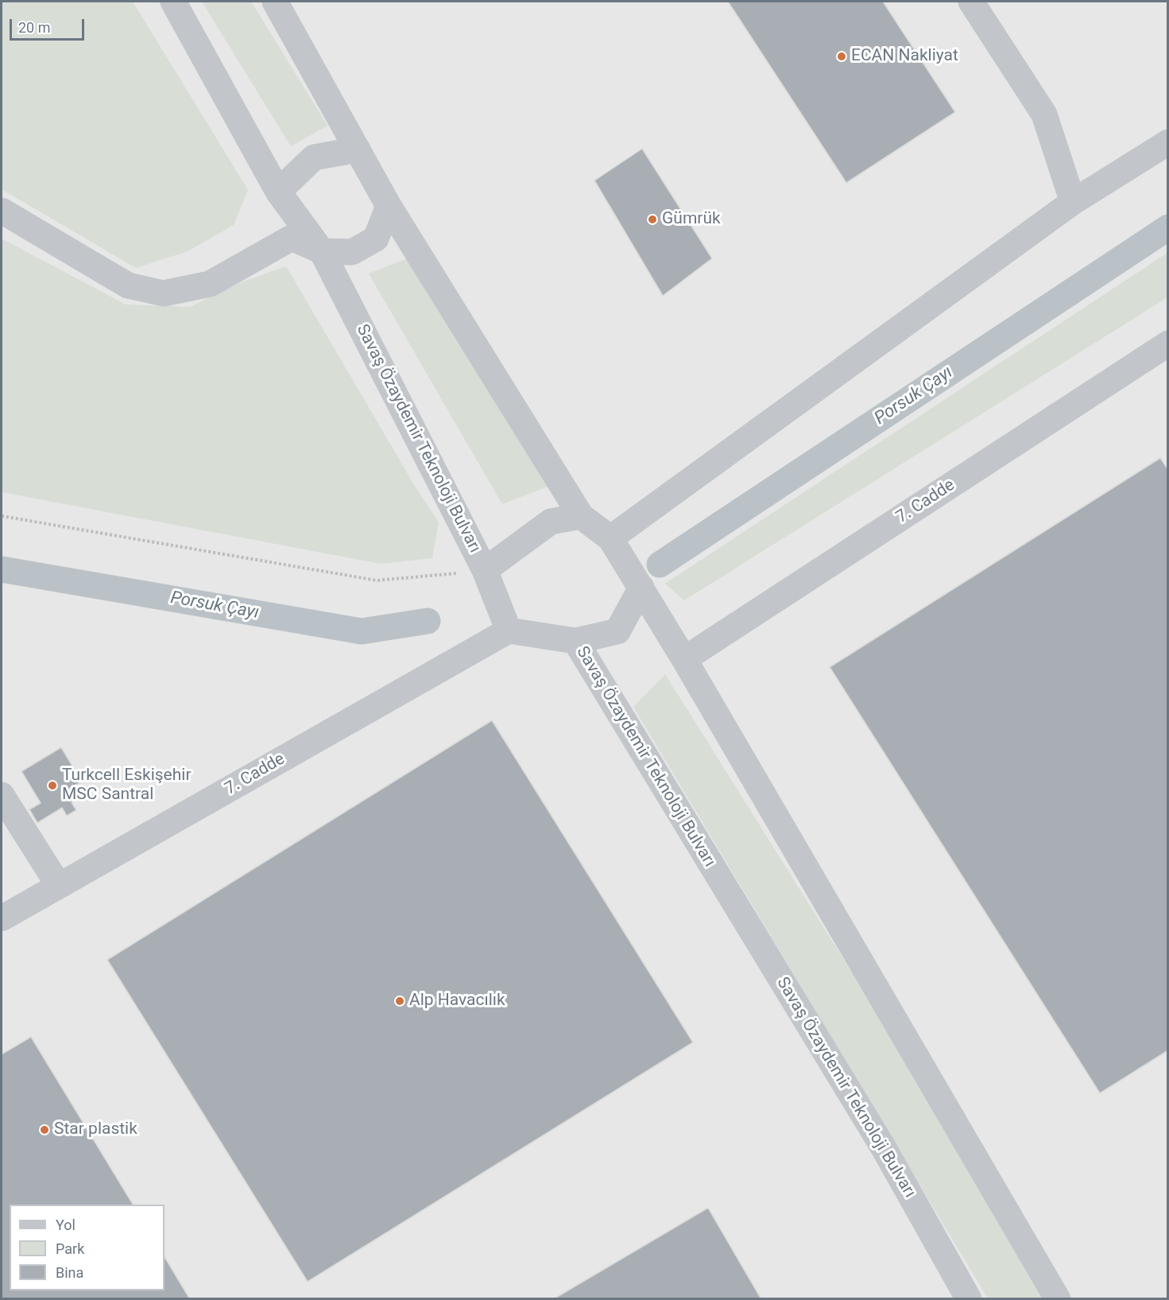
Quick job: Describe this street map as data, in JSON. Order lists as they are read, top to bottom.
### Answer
{
  "streets": {
    "street": ["Savaş Özaydemir Teknoloji Bulvarı", "7. Cadde"]
  },
  "crossings": [
    ["Savaş Özaydemir Teknoloji Bulvarı", "7. Cadde"]
  ],
  "water": ["Porsuk Çayı"],
  "places": [
    "ECAN Nakliyat",
    "Gümrük",
    "Turkcell Eskişehir MSC Santral",
    "Alp Havacılık",
    "Star plastik"
  ],
  "legend": ["Yol", "Park", "Bina"],
  "scale_bar": "20 m"
}
